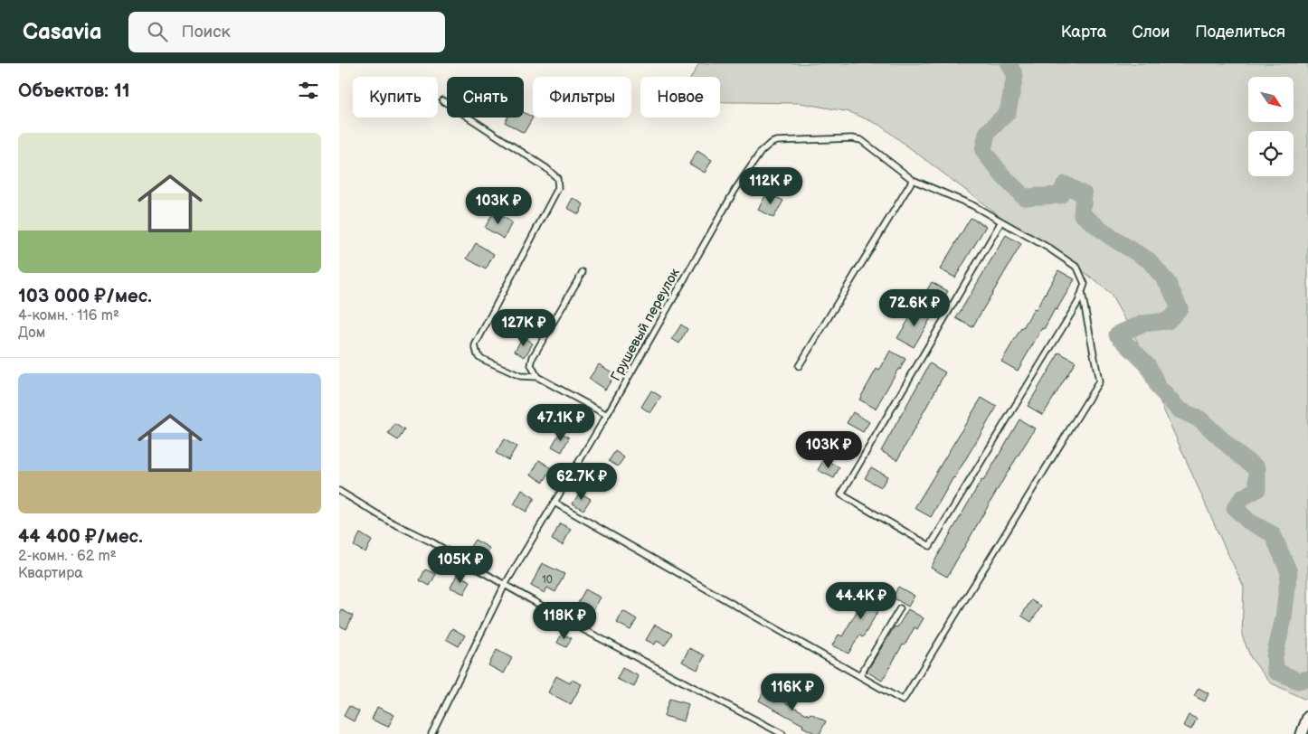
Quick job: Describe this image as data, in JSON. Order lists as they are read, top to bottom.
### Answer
{
  "streets": {
    "lane": ["Грушевый переулок"]
  },
  "house_numbers": ["10"],
  "north": "bottom right",
  "page": {
    "header": "Casavia",
    "search": "Поиск",
    "nav": ["Карта", "Слои", "Поделиться"],
    "heading": "Объектов: 11",
    "chip": [
      "Купить",
      "Снять",
      "Фильтры",
      "Новое"
    ],
    "list": [
      {
        "name": "103 000 ₽/мес.",
        "note": "4-комн. · 116 m² · Дом"
      },
      {
        "name": "44 400 ₽/мес.",
        "note": "2-комн. · 62 m² · Квартира"
      }
    ],
    "price": [
      "112K ₽",
      "103K ₽",
      "72.6K ₽",
      "127K ₽",
      "47.1K ₽",
      "103K ₽",
      "62.7K ₽",
      "105K ₽",
      "44.4K ₽",
      "118K ₽",
      "116K ₽"
    ]
  }
}
